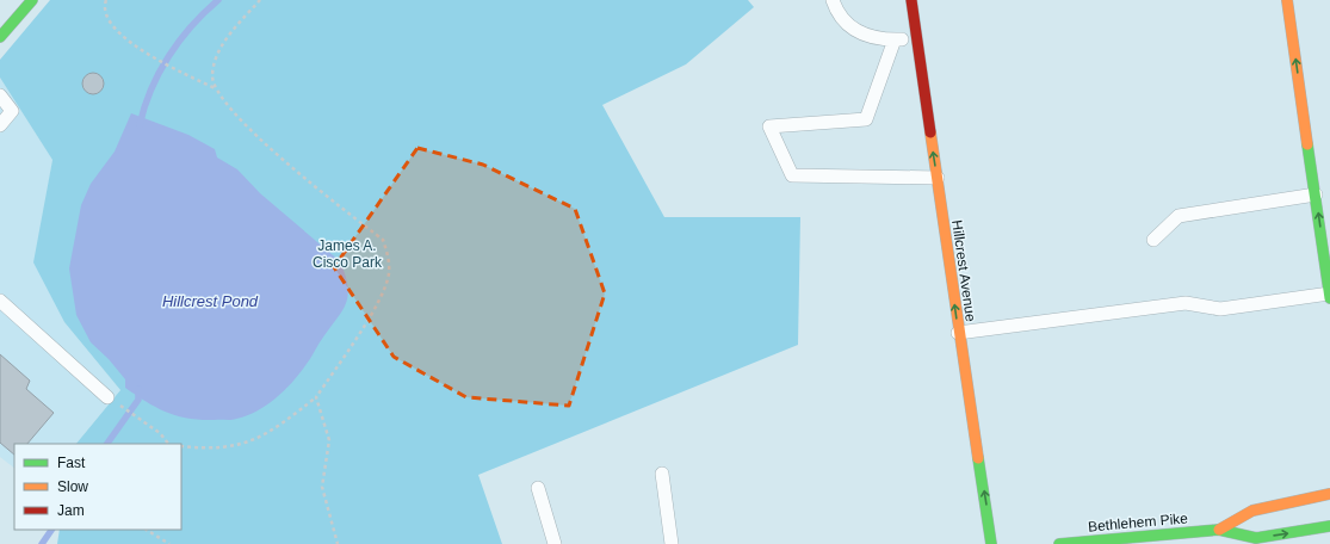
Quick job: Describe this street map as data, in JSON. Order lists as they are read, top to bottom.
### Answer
{
  "streets": {
    "street": ["Hillcrest Avenue", "Bethlehem Pike"]
  },
  "one_way": ["Hillcrest Avenue"],
  "water": ["Hillcrest Pond"],
  "parks": ["James A. Cisco Park"],
  "legend": ["Fast", "Slow", "Jam"]
}
